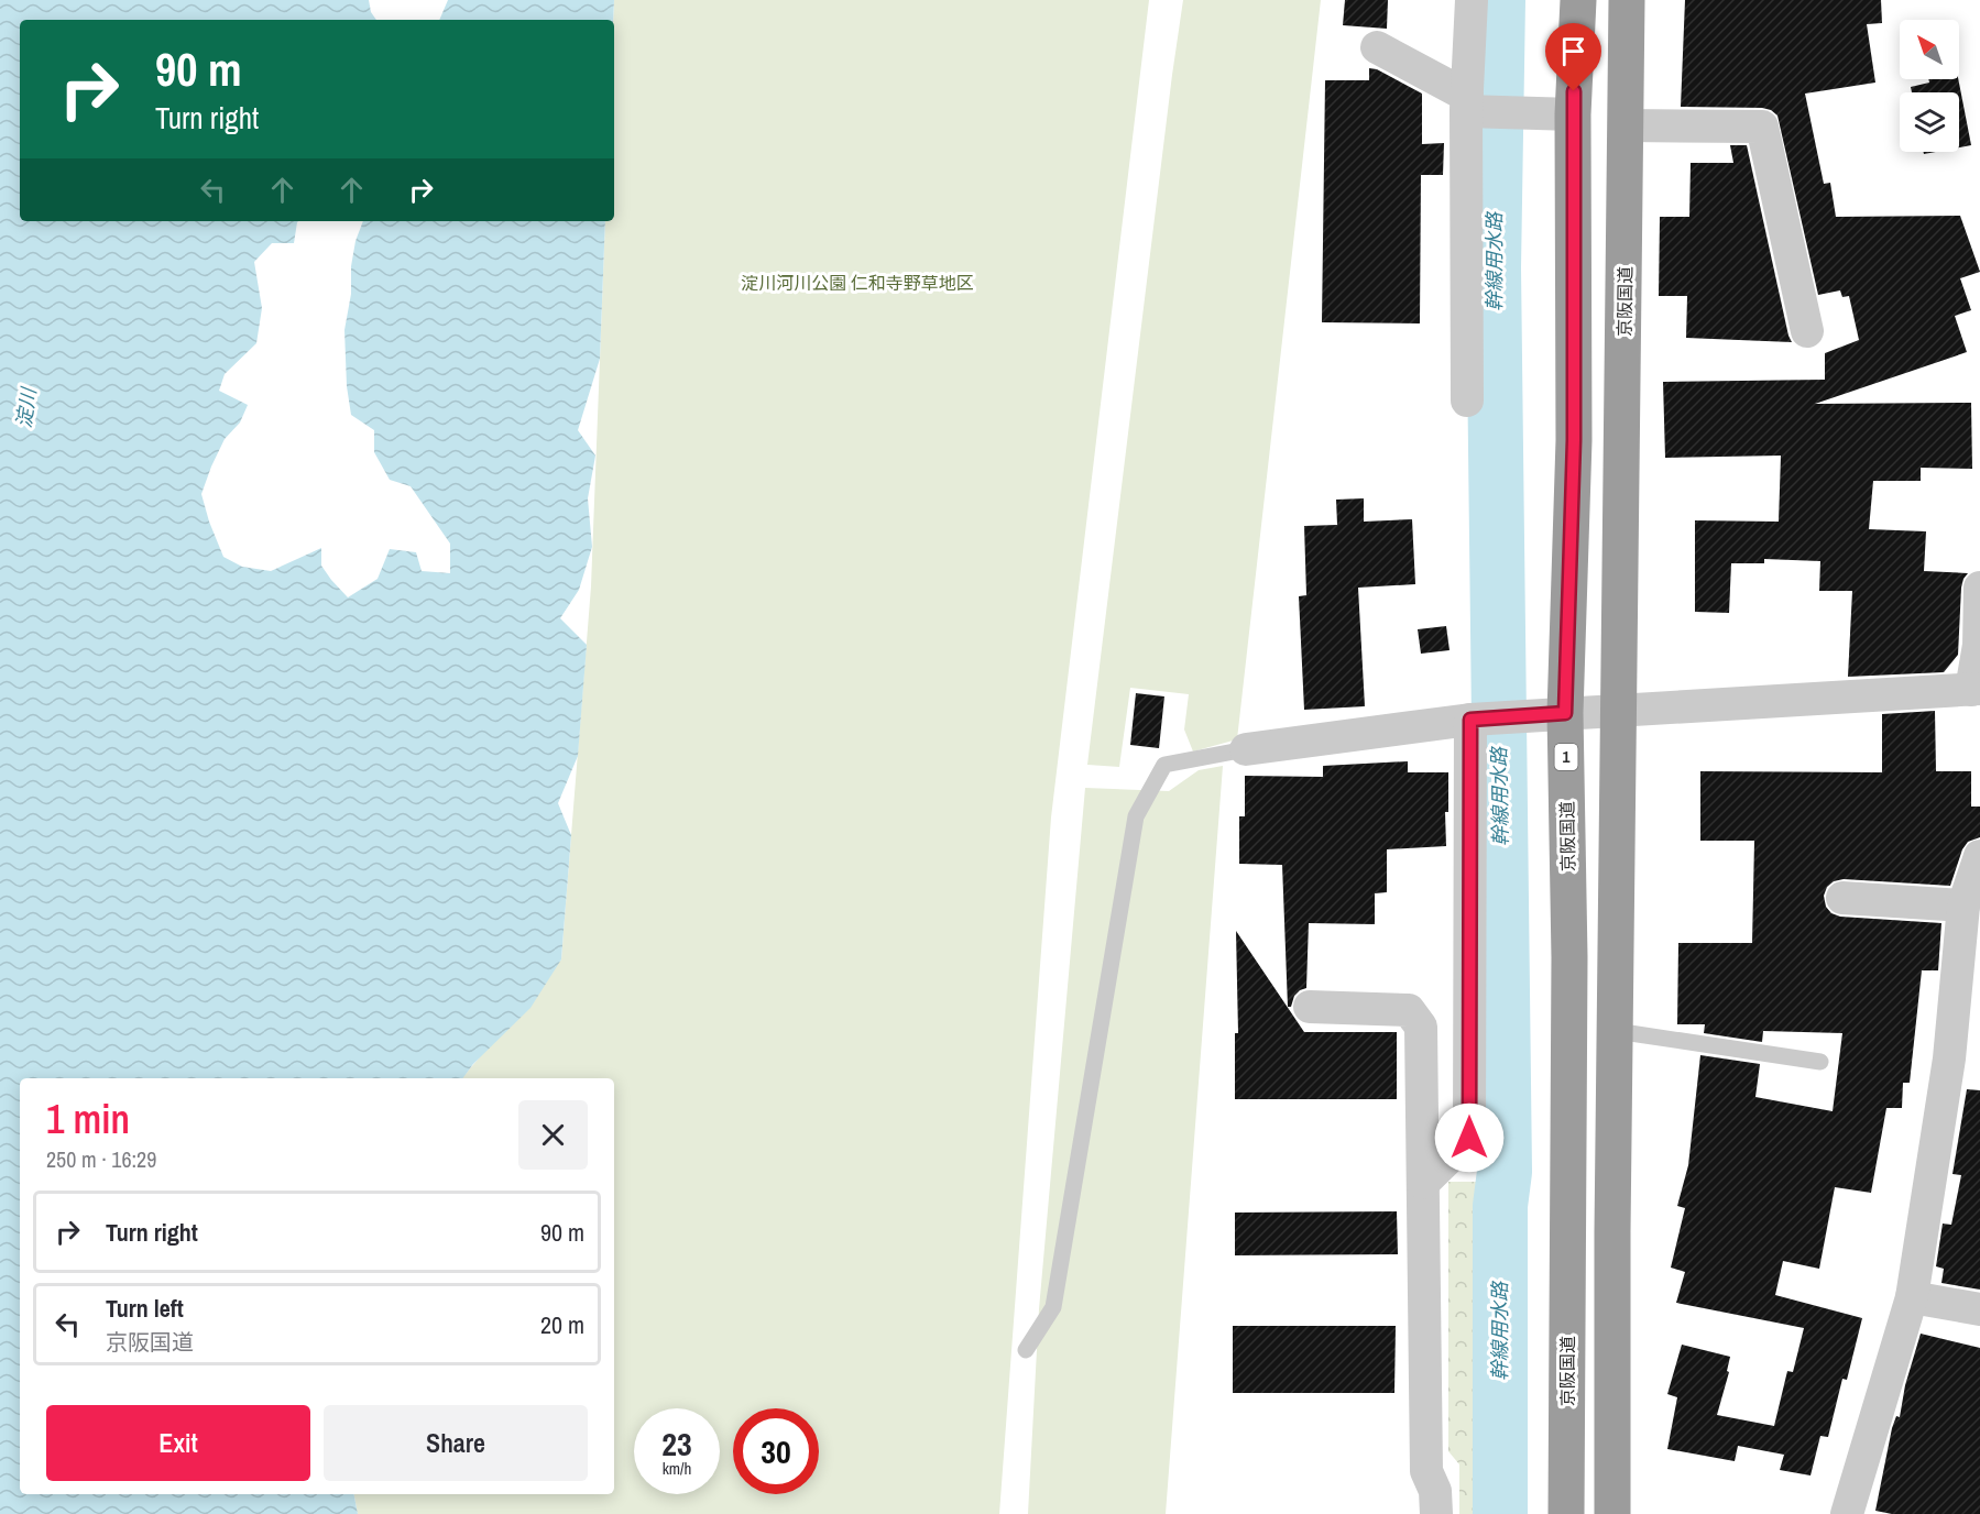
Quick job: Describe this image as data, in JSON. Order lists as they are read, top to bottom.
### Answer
{
  "streets": {
    "highway": ["京阪国道", "1"]
  },
  "water": ["幹線用水路", "淀川"],
  "parks": ["淀川河川公園 仁和寺野草地区"],
  "north": "top left",
  "page": {
    "turn": ["90 m", "Turn right"],
    "heading": ["1 min", "250 m · 16:29"],
    "list": [
      {
        "name": "Turn right",
        "value": "90 m"
      },
      {
        "name": "Turn left",
        "note": "京阪国道",
        "value": "20 m"
      }
    ],
    "buttons": ["Exit", "Share"],
    "speed": "23 km/h",
    "limit": "30"
  }
}
